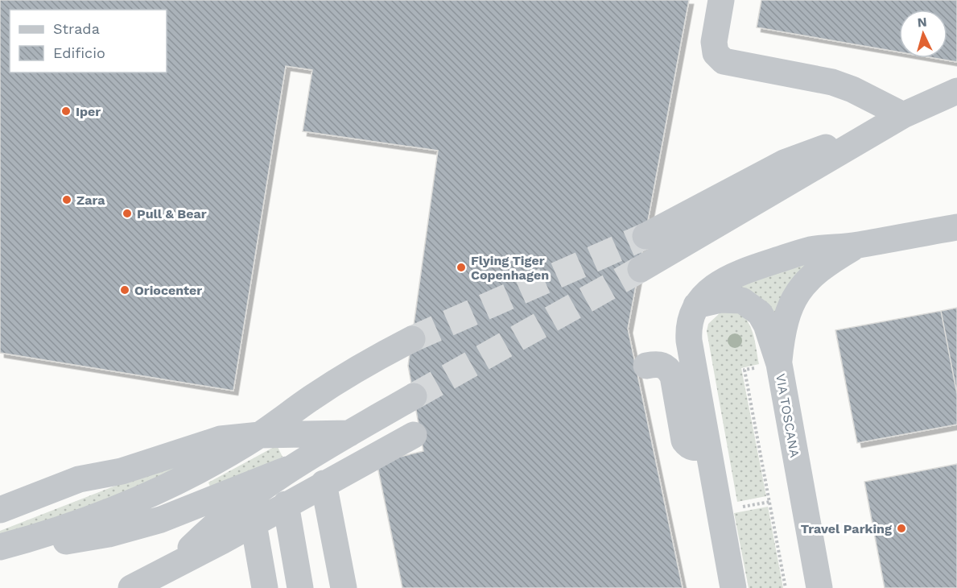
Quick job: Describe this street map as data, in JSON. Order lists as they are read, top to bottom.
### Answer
{
  "streets": {
    "street": ["VIA TOSCANA"]
  },
  "places": [
    "Iper",
    "Zara",
    "Pull & Bear",
    "Flying Tiger Copenhagen",
    "Oriocenter",
    "Travel Parking"
  ],
  "legend": ["Strada", "Edificio"],
  "north": "top"
}
